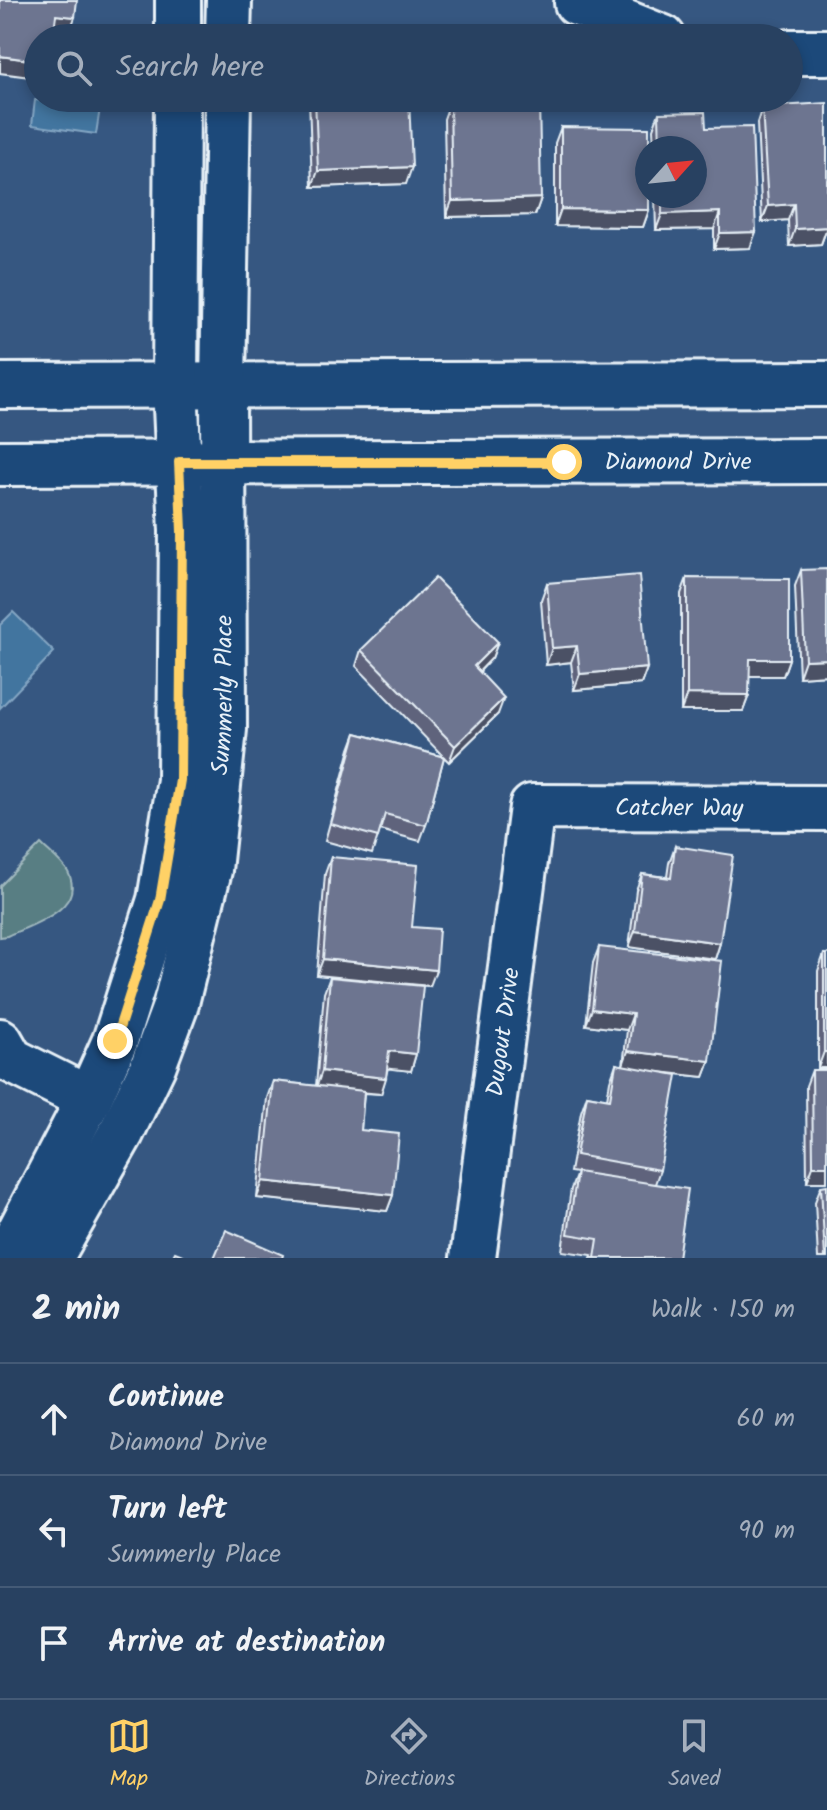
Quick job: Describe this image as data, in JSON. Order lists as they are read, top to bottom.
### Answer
{
  "streets": {
    "street": [
      "Diamond Drive",
      "Summerly Place",
      "Catcher Way",
      "Dugout Drive"
    ]
  },
  "crossings": [
    ["Diamond Drive", "Summerly Place"],
    ["Catcher Way", "Dugout Drive"]
  ],
  "north": "top right",
  "page": {
    "search": "Search here",
    "heading": ["2 min", "Walk · 150 m"],
    "list": [
      ["Continue", "Diamond Drive", "60 m"],
      ["Turn left", "Summerly Place", "90 m"],
      "Arrive at destination"
    ],
    "nav": ["Map", "Directions", "Saved"]
  }
}
